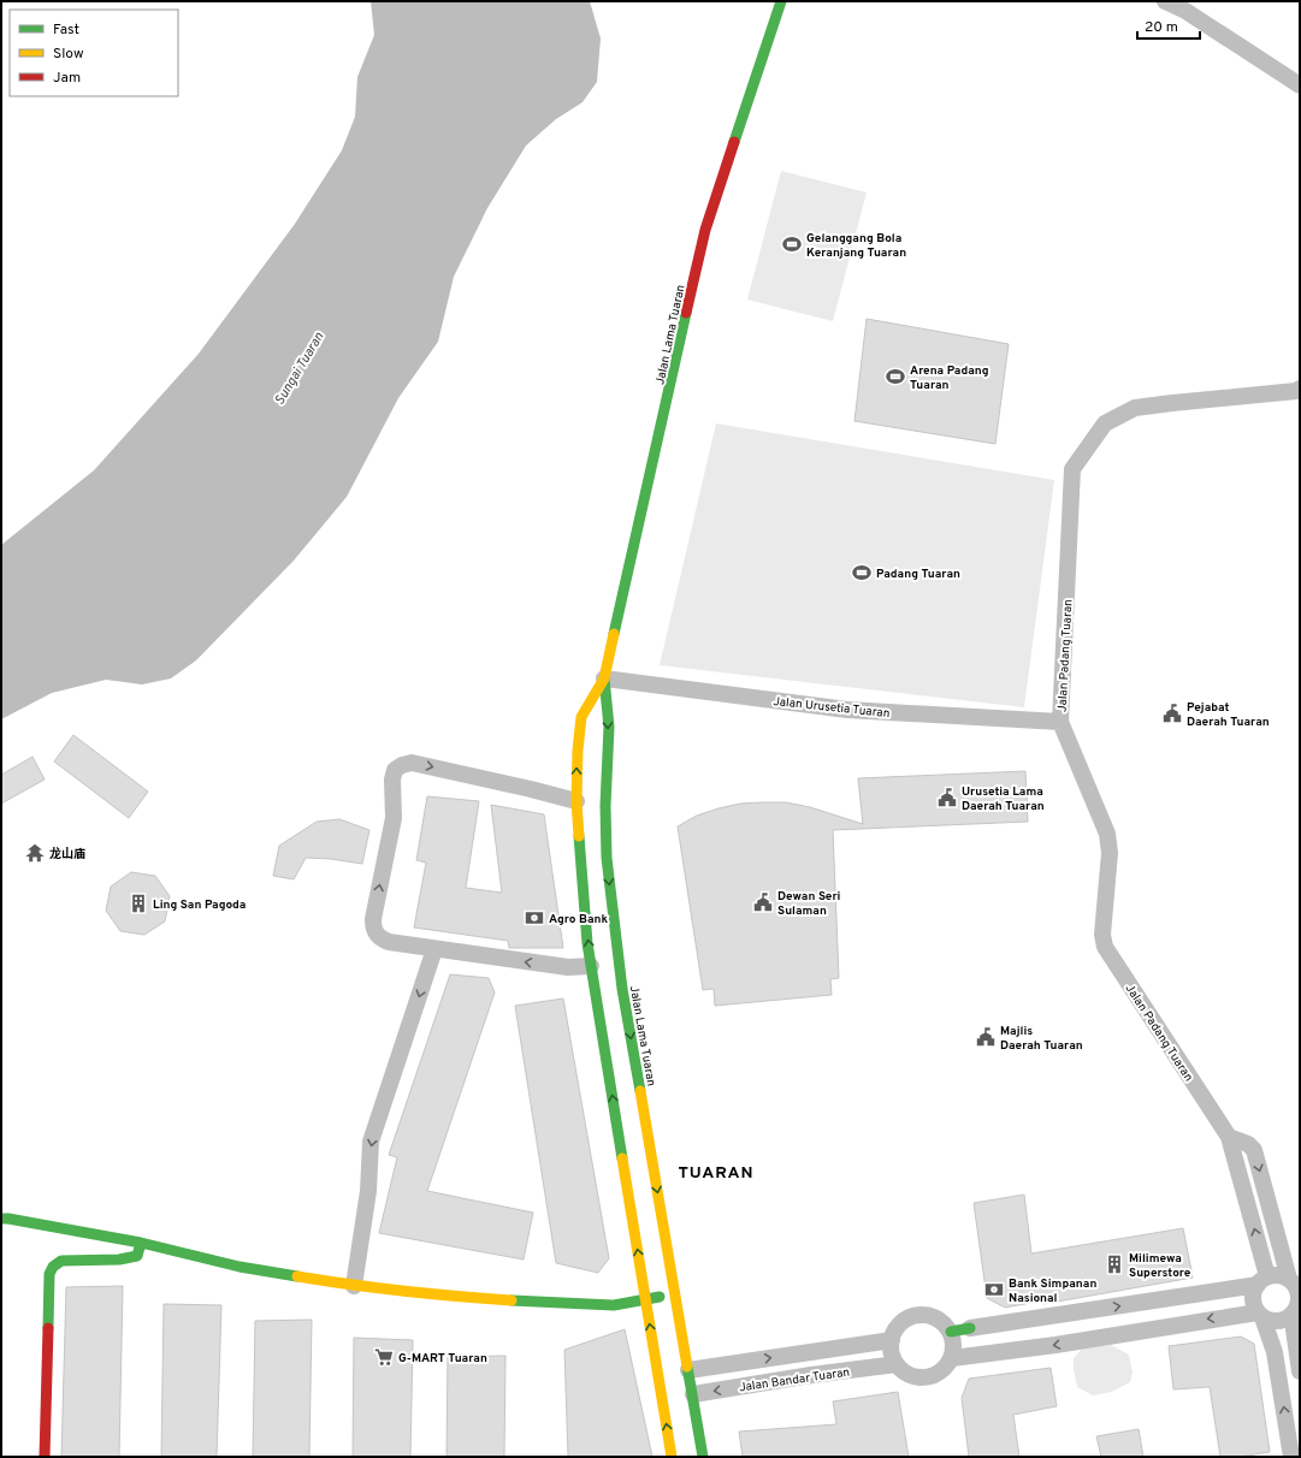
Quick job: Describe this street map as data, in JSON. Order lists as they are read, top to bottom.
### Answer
{
  "streets": {
    "street": [
      "Jalan Lama Tuaran",
      "Jalan Padang Tuaran",
      "Jalan Urusetia Tuaran",
      "Jalan Bandar Tuaran"
    ]
  },
  "crossings": [
    ["Jalan Lama Tuaran", "Jalan Urusetia Tuaran"],
    ["Jalan Lama Tuaran", "Jalan Bandar Tuaran"],
    ["Jalan Padang Tuaran", "Jalan Urusetia Tuaran"]
  ],
  "districts": ["TUARAN"],
  "water": ["Sungai Tuaran"],
  "places": {
    "sports": ["Gelanggang Bola Keranjang Tuaran", "Arena Padang Tuaran", "Padang Tuaran"],
    "public building": [
      "Pejabat Daerah Tuaran",
      "Urusetia Lama Daerah Tuaran",
      "Dewan Seri Sulaman",
      "Majlis Daerah Tuaran"
    ],
    "temple": ["龙山庙"],
    "building": ["Ling San Pagoda", "Milimewa Superstore"],
    "bank": ["Agro Bank", "Bank Simpanan Nasional"],
    "supermarket": ["G-MART Tuaran"]
  },
  "legend": ["Fast", "Slow", "Jam"],
  "scale_bar": "20 m"
}
